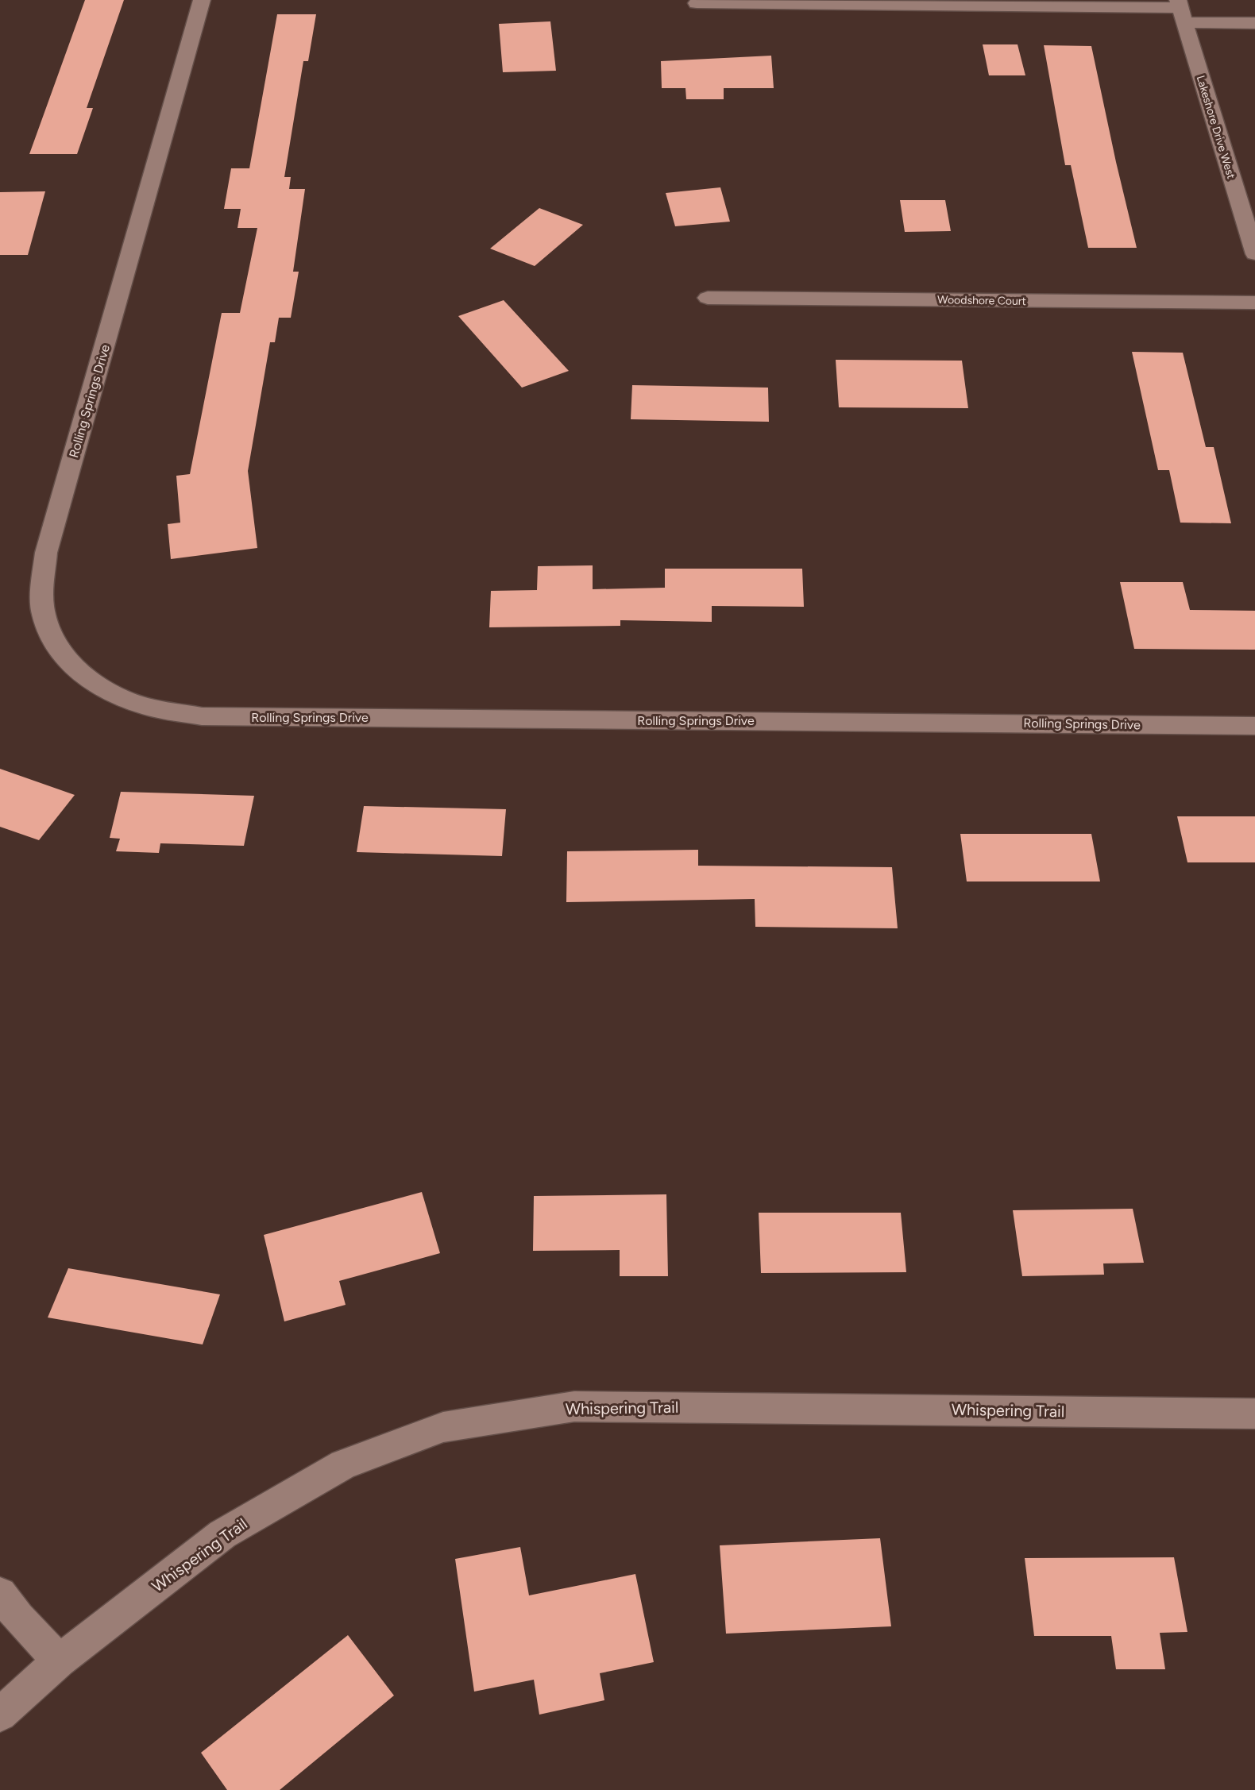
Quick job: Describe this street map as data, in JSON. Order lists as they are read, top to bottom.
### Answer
{
  "streets": {
    "street": [
      "Lakeshore Drive West",
      "Woodshore Court",
      "Rolling Springs Drive",
      "Whispering Trail"
    ]
  }
}
